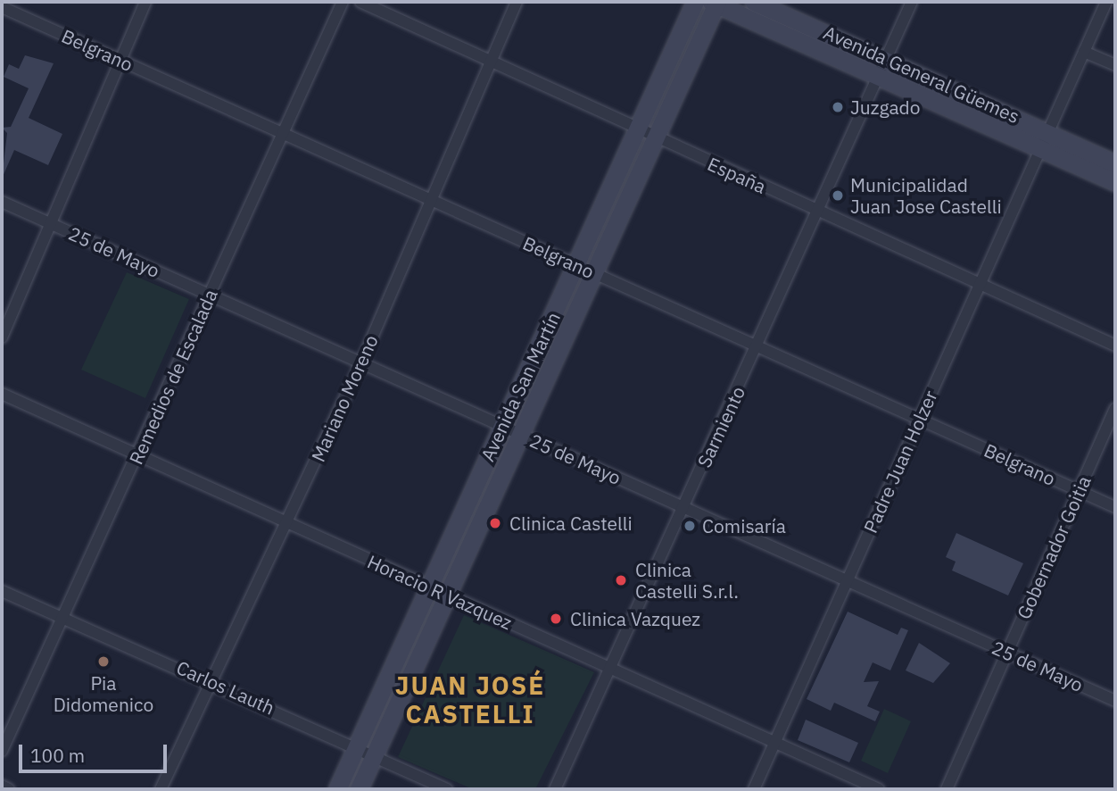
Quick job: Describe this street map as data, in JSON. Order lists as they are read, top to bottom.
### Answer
{
  "streets": {
    "main road": ["Avenida General Güemes", "Avenida San Martín"],
    "street": [
      "Belgrano",
      "España",
      "25 de Mayo",
      "Remedios de Escalada",
      "Mariano Moreno",
      "Sarmiento",
      "Padre Juan Holzer",
      "Gobernador Goitia",
      "Horacio R Vazquez",
      "Carlos Lauth"
    ]
  },
  "crossings": [
    ["Belgrano", "Remedios de Escalada"],
    ["Belgrano", "Avenida San Martín"],
    ["Belgrano", "Mariano Moreno"],
    ["Belgrano", "Sarmiento"],
    ["Belgrano", "Padre Juan Holzer"],
    ["Belgrano", "Gobernador Goitia"],
    ["Avenida General Güemes", "Avenida San Martín"],
    ["Avenida General Güemes", "Sarmiento"],
    ["Avenida General Güemes", "Padre Juan Holzer"],
    ["España", "Avenida San Martín"],
    ["España", "Mariano Moreno"],
    ["España", "Sarmiento"],
    ["España", "Padre Juan Holzer"],
    ["25 de Mayo", "Remedios de Escalada"],
    ["25 de Mayo", "Avenida San Martín"],
    ["25 de Mayo", "Mariano Moreno"],
    ["25 de Mayo", "Sarmiento"],
    ["25 de Mayo", "Padre Juan Holzer"],
    ["25 de Mayo", "Gobernador Goitia"],
    ["Remedios de Escalada", "Horacio R Vazquez"],
    ["Remedios de Escalada", "Carlos Lauth"],
    ["Avenida San Martín", "Horacio R Vazquez"],
    ["Avenida San Martín", "Carlos Lauth"],
    ["Mariano Moreno", "Horacio R Vazquez"],
    ["Mariano Moreno", "Carlos Lauth"],
    ["Sarmiento", "Horacio R Vazquez"],
    ["Padre Juan Holzer", "Horacio R Vazquez"]
  ],
  "districts": ["JUAN JOSÉ CASTELLI"],
  "places": [
    "Juzgado",
    "Municipalidad Juan Jose Castelli",
    "Clinica Castelli",
    "Comisaría",
    "Clinica Castelli S.r.l.",
    "Clinica Vazquez",
    "Pia Didomenico"
  ],
  "scale_bar": "100 m"
}
